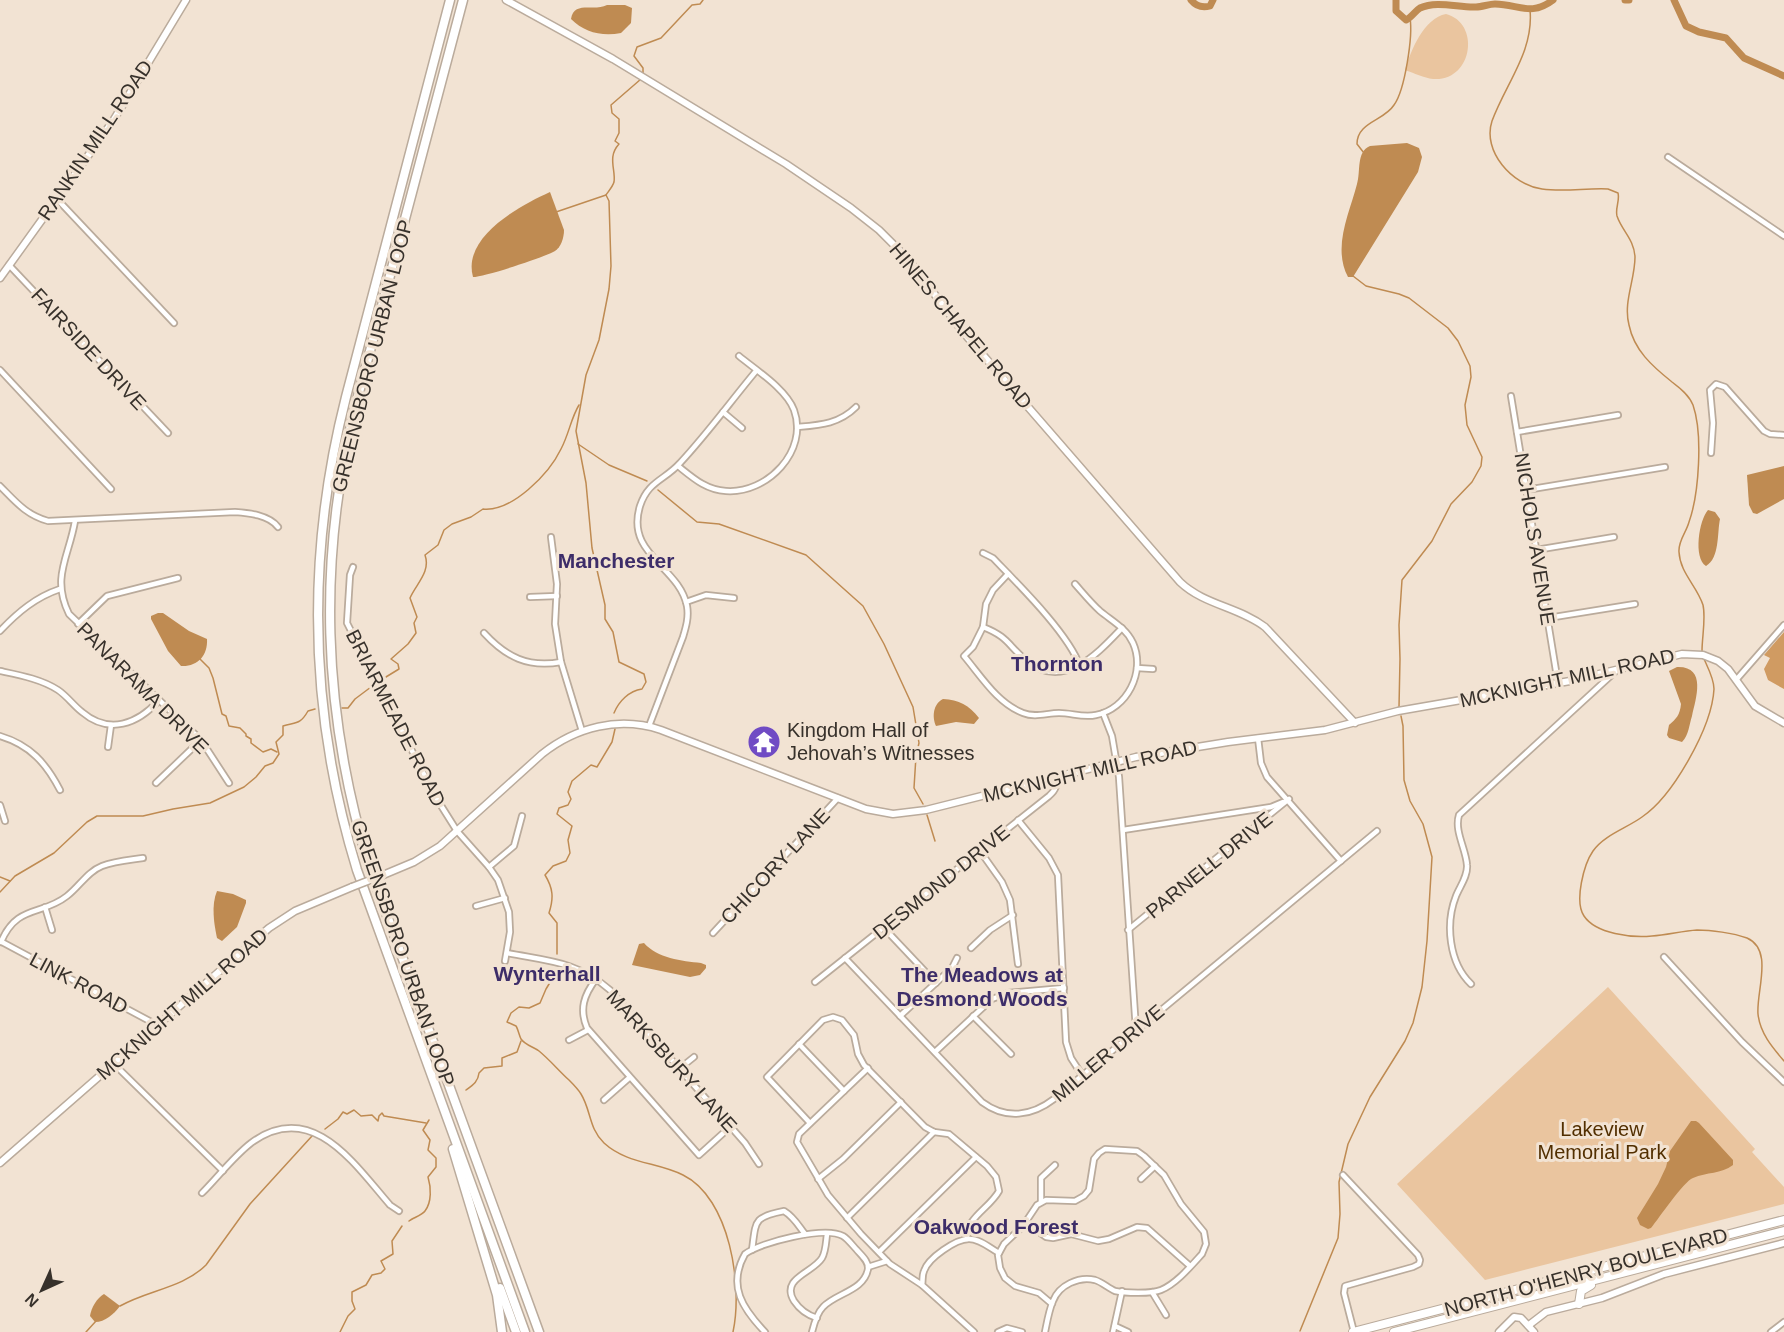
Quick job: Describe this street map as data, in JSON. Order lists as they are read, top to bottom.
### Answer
{
  "streets": {
    "highway": ["GREENSBORO URBAN LOOP", "NORTH O'HENRY BOULEVARD"],
    "street": [
      "RANKIN MILL ROAD",
      "HINES CHAPEL ROAD",
      "FAIRSIDE DRIVE",
      "NICHOLS AVENUE",
      "MCKNIGHT MILL ROAD",
      "PANARAMA DRIVE",
      "BRIARMEADE ROAD",
      "PARNELL DRIVE",
      "CHICORY LANE",
      "DESMOND DRIVE",
      "LINK ROAD",
      "MILLER DRIVE",
      "MARKSBURY LANE"
    ]
  },
  "crossings": [
    ["RANKIN MILL ROAD", "FAIRSIDE DRIVE"],
    ["HINES CHAPEL ROAD", "MCKNIGHT MILL ROAD"],
    ["NICHOLS AVENUE", "MCKNIGHT MILL ROAD"],
    ["MCKNIGHT MILL ROAD", "BRIARMEADE ROAD"],
    ["MCKNIGHT MILL ROAD", "CHICORY LANE"],
    ["MCKNIGHT MILL ROAD", "DESMOND DRIVE"],
    ["MCKNIGHT MILL ROAD", "LINK ROAD"],
    ["BRIARMEADE ROAD", "MARKSBURY LANE"],
    ["DESMOND DRIVE", "MILLER DRIVE"]
  ],
  "districts": [
    "Manchester",
    "Thornton",
    "Wynterhall",
    "The Meadows at Desmond Woods",
    "Oakwood Forest"
  ],
  "parks": ["Lakeview Memorial Park"],
  "places": {
    "temple": ["Kingdom Hall of Jehovah’s Witnesses"]
  },
  "north": "bottom left"
}
